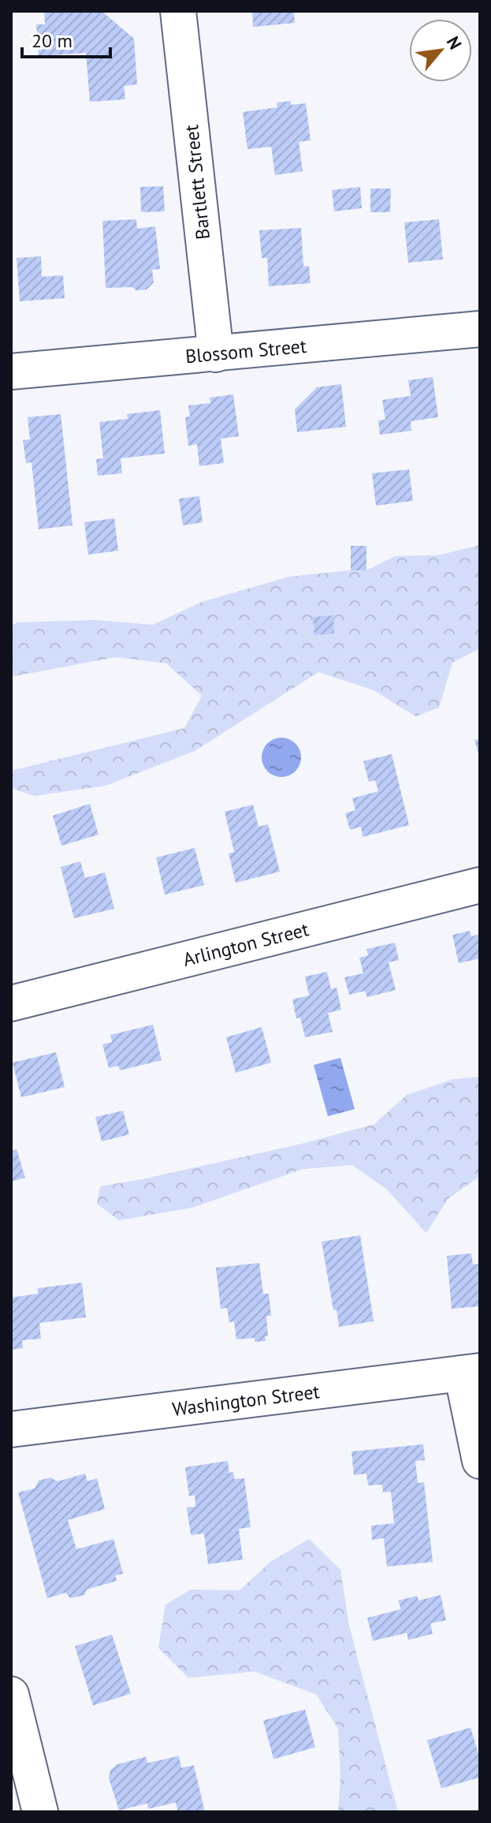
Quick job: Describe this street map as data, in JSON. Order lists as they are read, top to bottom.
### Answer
{
  "streets": {
    "street": [
      "Bartlett Street",
      "Blossom Street",
      "Arlington Street",
      "Washington Street"
    ]
  },
  "crossings": [
    ["Bartlett Street", "Blossom Street"]
  ],
  "scale_bar": "20 m",
  "north": "top right"
}
